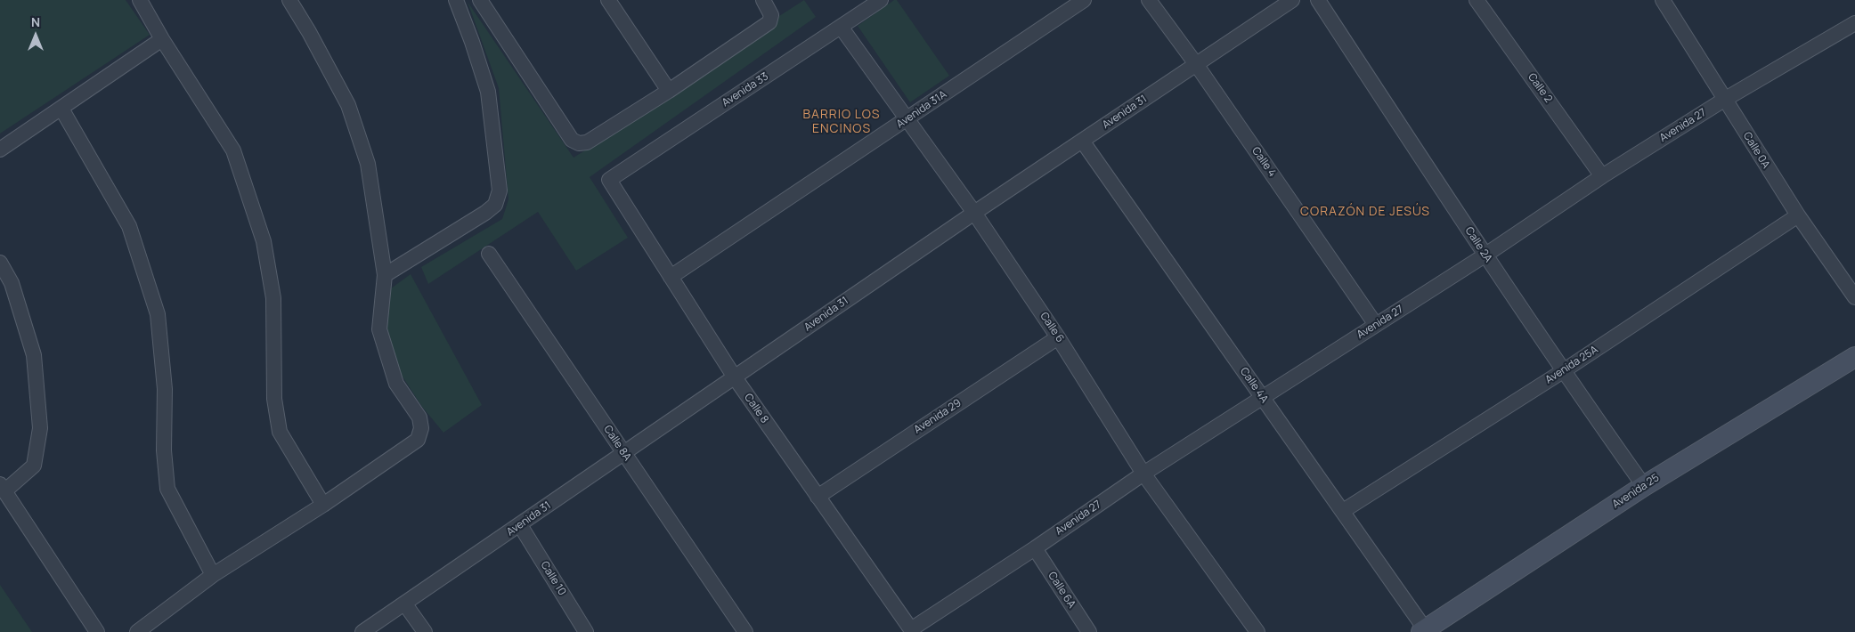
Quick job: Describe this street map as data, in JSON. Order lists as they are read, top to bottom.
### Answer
{
  "streets": {
    "street": [
      "Calle 2",
      "Avenida 33",
      "Avenida 31A",
      "Avenida 31",
      "Avenida 27",
      "Calle 0A",
      "Calle 4",
      "Calle 2A",
      "Calle 6",
      "Avenida 25A",
      "Calle 4A",
      "Calle 8",
      "Avenida 29",
      "Calle 8A",
      "Avenida 25",
      "Calle 10",
      "Calle 6A"
    ]
  },
  "crossings": [
    ["Calle 2", "Avenida 27"],
    ["Avenida 33", "Calle 6"],
    ["Avenida 33", "Calle 8"],
    ["Avenida 31A", "Calle 6"],
    ["Avenida 31A", "Calle 8"],
    ["Avenida 31", "Calle 4"],
    ["Avenida 31", "Calle 6"],
    ["Avenida 31", "Calle 4A"],
    ["Avenida 31", "Calle 8"],
    ["Avenida 31", "Calle 8A"],
    ["Avenida 31", "Calle 10"],
    ["Avenida 27", "Calle 0A"],
    ["Avenida 27", "Calle 4"],
    ["Avenida 27", "Calle 2A"],
    ["Avenida 27", "Calle 6"],
    ["Avenida 27", "Calle 4A"],
    ["Avenida 27", "Calle 8"],
    ["Avenida 27", "Calle 6A"],
    ["Calle 0A", "Avenida 25A"],
    ["Calle 2A", "Avenida 25A"],
    ["Calle 2A", "Avenida 25"],
    ["Calle 6", "Avenida 29"],
    ["Avenida 25A", "Calle 4A"],
    ["Calle 4A", "Avenida 25"],
    ["Calle 8", "Avenida 29"]
  ],
  "districts": ["BARRIO LOS ENCINOS", "CORAZÓN DE JESÚS"],
  "north": "top"
}
